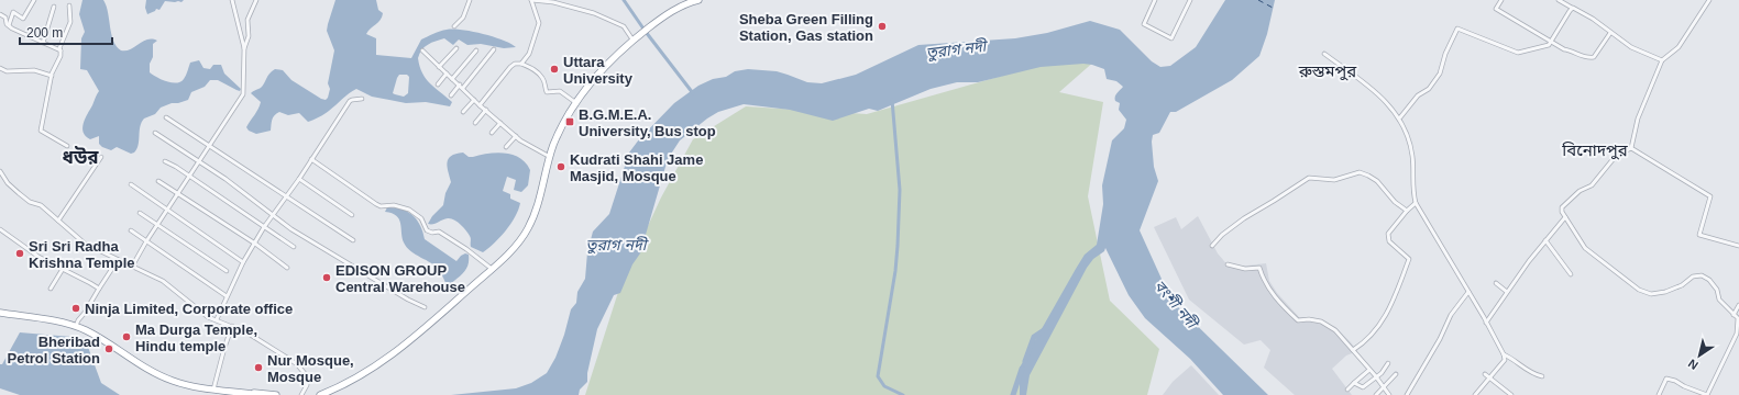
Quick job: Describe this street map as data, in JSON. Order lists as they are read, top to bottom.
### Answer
{
  "districts": ["রুস্তমপুর", "বিনোদপুর", "ধউর"],
  "water": ["তুরাগ নদী", "বংশী নদী"],
  "places": {
    "other": [
      "Sheba Green Filling Station, Gas station",
      "Uttara University",
      "Kudrati Shahi Jame Masjid, Mosque",
      "Sri Sri Radha Krishna Temple",
      "EDISON GROUP Central Warehouse",
      "Ninja Limited, Corporate office",
      "Ma Durga Temple, Hindu temple",
      "Bheribad Petrol Station",
      "Nur Mosque, Mosque"
    ],
    "transit": ["B.G.M.E.A. University, Bus stop"]
  },
  "scale_bar": "200 m",
  "north": "bottom left"
}
